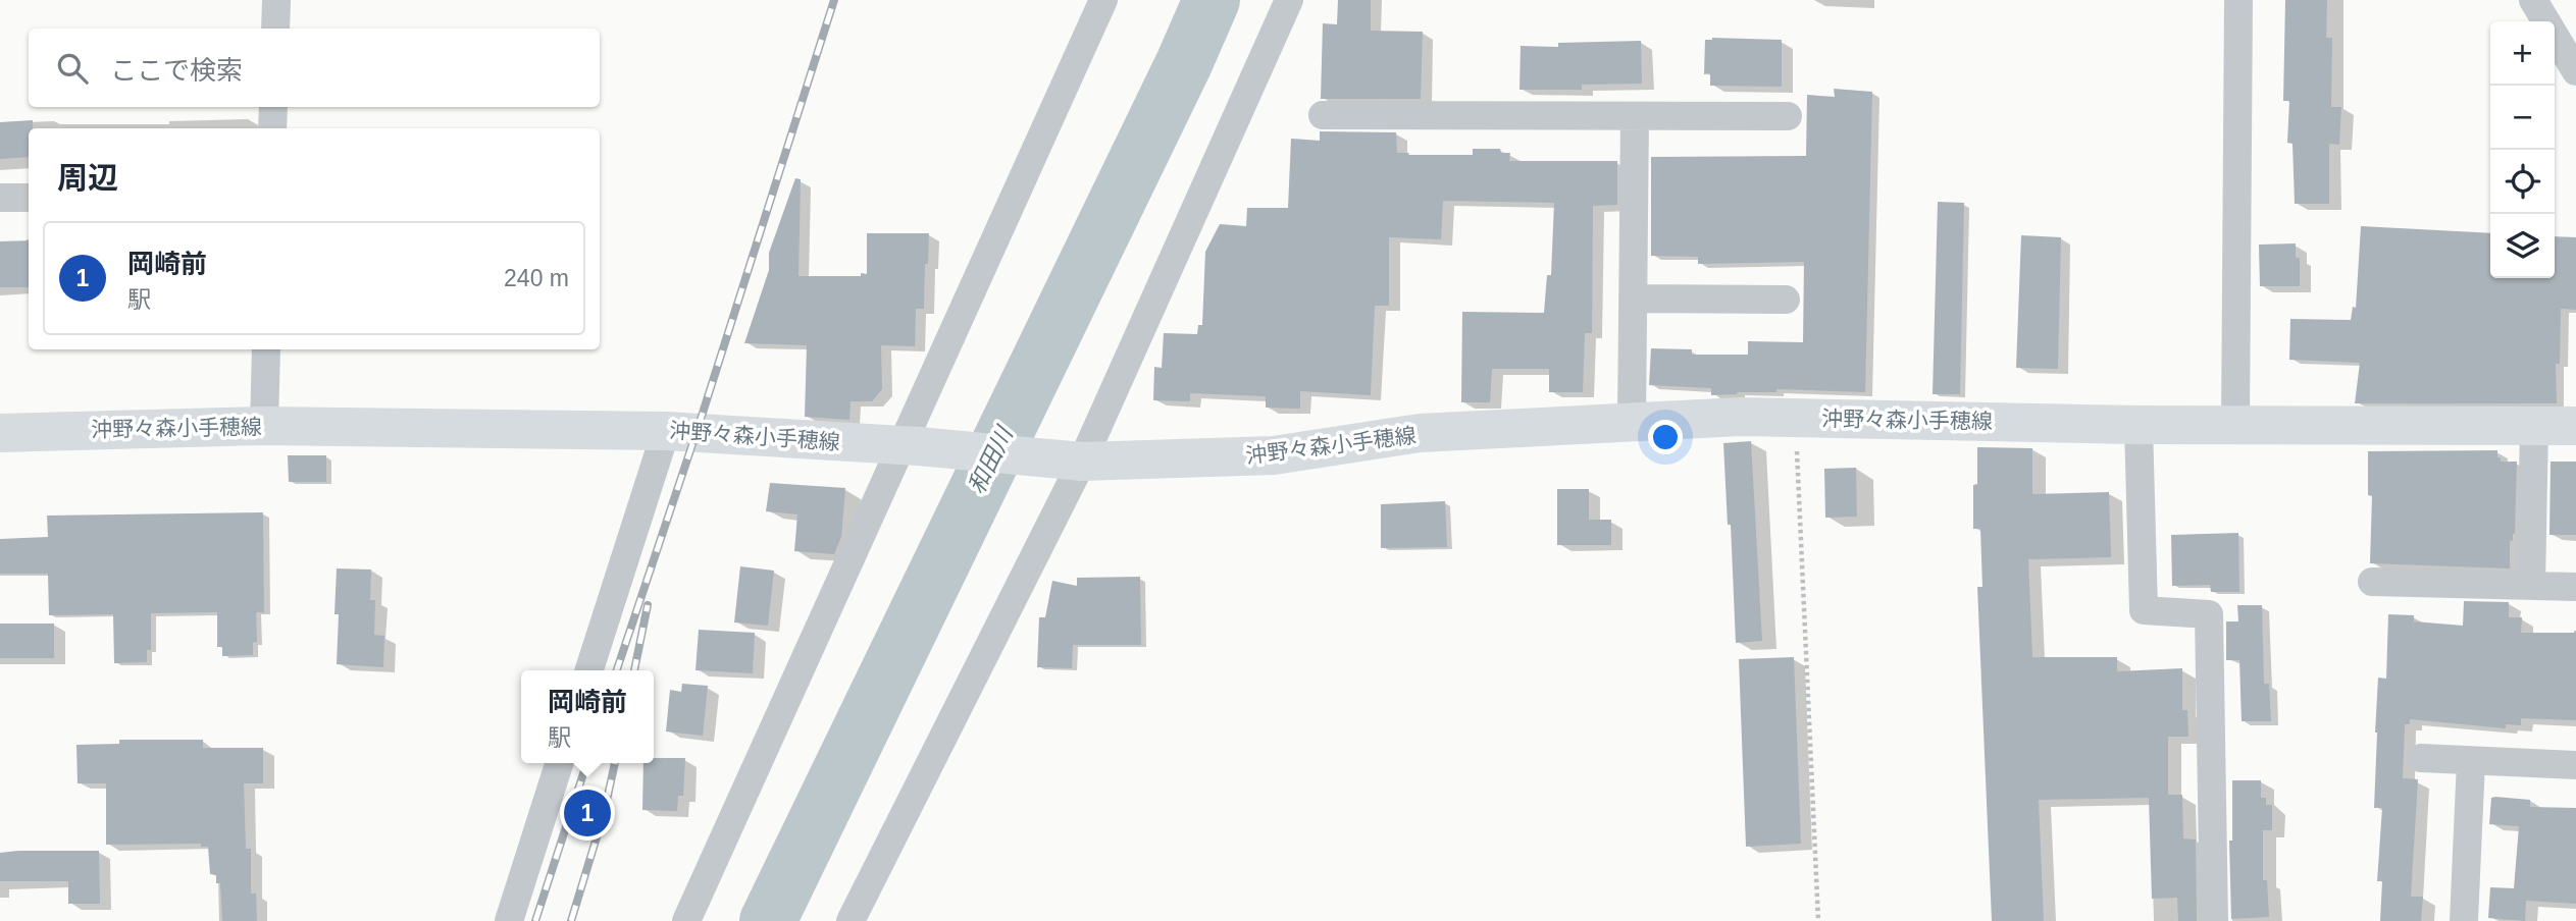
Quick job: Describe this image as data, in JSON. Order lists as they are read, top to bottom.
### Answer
{
  "streets": {
    "main road": ["沖野々森小手穂線"]
  },
  "water": ["和田川"],
  "page": {
    "map_buttons": ["+", "−"],
    "search": "ここで検索",
    "heading": "周辺",
    "list": [
      {
        "mark": "1",
        "name": "岡崎前",
        "note": "駅",
        "value": "240 m"
      }
    ],
    "popup": ["岡崎前", "駅"],
    "pins": "1"
  }
}
